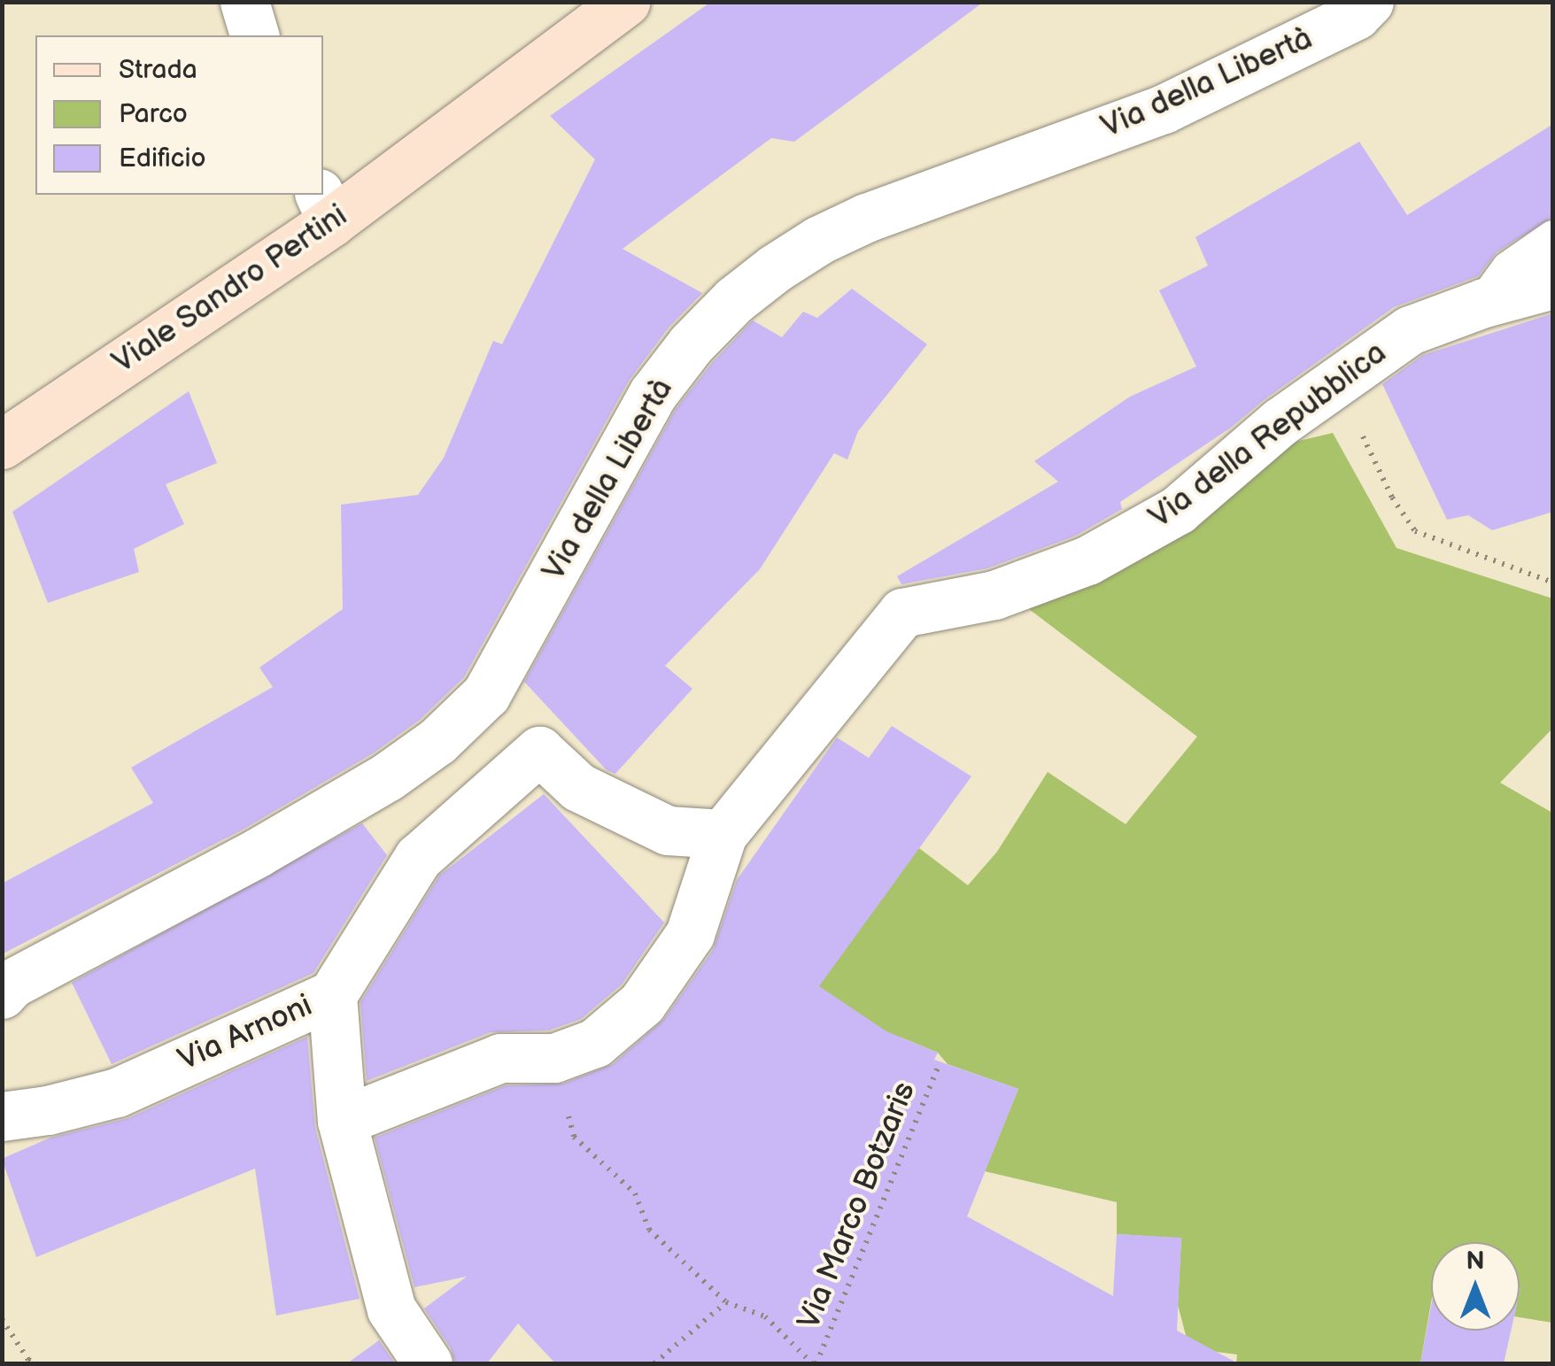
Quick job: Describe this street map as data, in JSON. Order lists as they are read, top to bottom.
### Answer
{
  "streets": {
    "street": [
      "Via della Libertà",
      "Viale Sandro Pertini",
      "Via della Repubblica",
      "Via Arnoni"
    ],
    "path": ["Via Marco Botzaris"]
  },
  "crossings": [
    ["Via della Repubblica", "Via Arnoni"]
  ],
  "legend": ["Strada", "Parco", "Edificio"],
  "north": "top"
}
